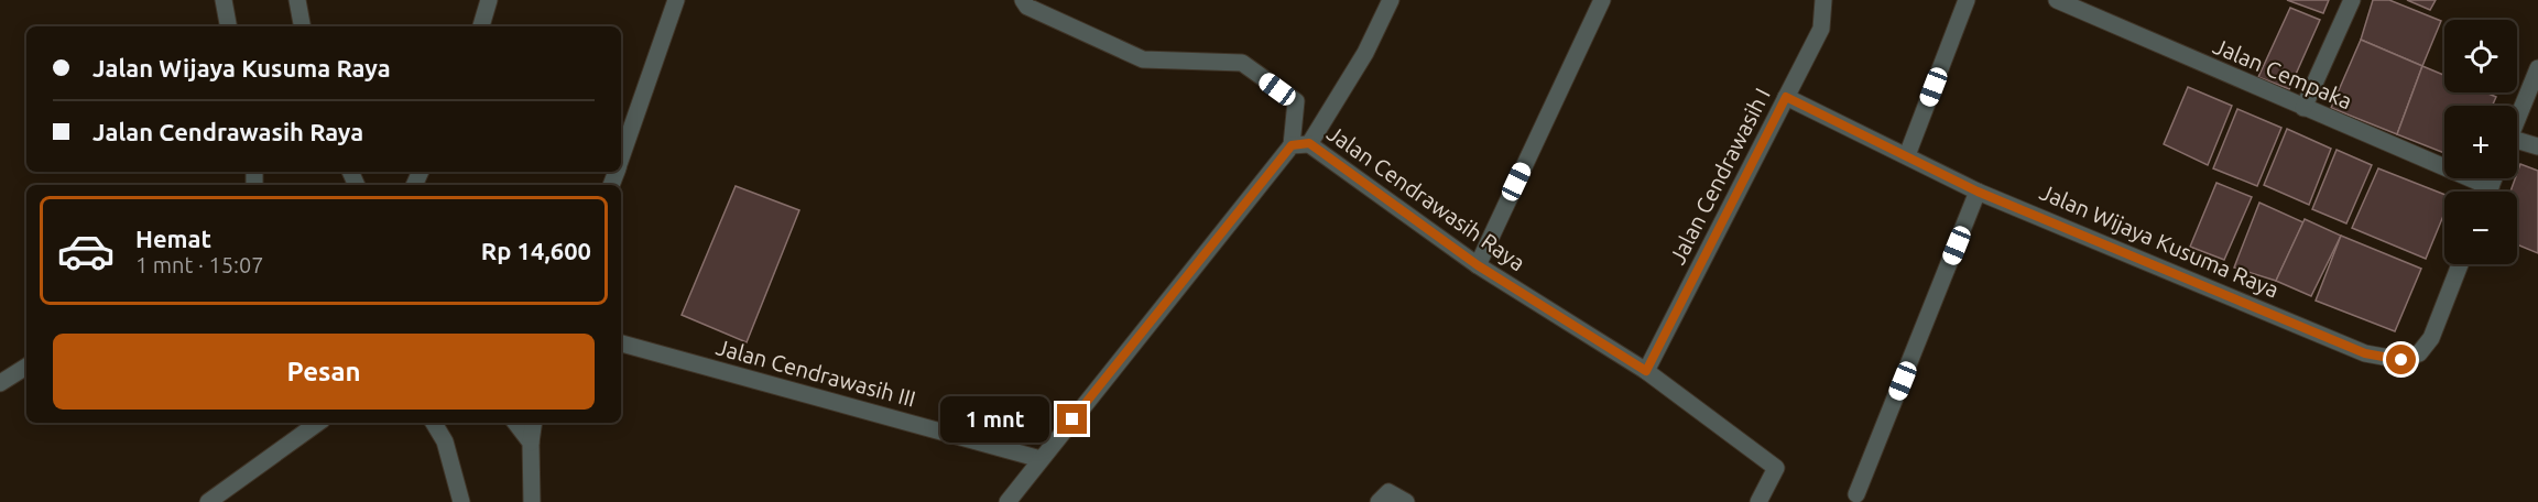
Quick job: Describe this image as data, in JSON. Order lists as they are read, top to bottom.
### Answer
{
  "streets": {
    "street": [
      "Jalan Cempaka",
      "Jalan Cendrawasih I",
      "Jalan Cendrawasih Raya",
      "Jalan Wijaya Kusuma Raya",
      "Jalan Cendrawasih III"
    ]
  },
  "crossings": [
    ["Jalan Cendrawasih I", "Jalan Cendrawasih Raya"],
    ["Jalan Cendrawasih I", "Jalan Wijaya Kusuma Raya"],
    ["Jalan Cendrawasih Raya", "Jalan Cendrawasih III"]
  ],
  "page": {
    "map_buttons": ["+", "−"],
    "banner": ["Jalan Wijaya Kusuma Raya", "Jalan Cendrawasih Raya"],
    "list": [
      {
        "name": "Hemat",
        "note": "1 mnt · 15:07",
        "value": "Rp 14,600"
      }
    ],
    "buttons": "Pesan",
    "bubble": "1 mnt"
  }
}
